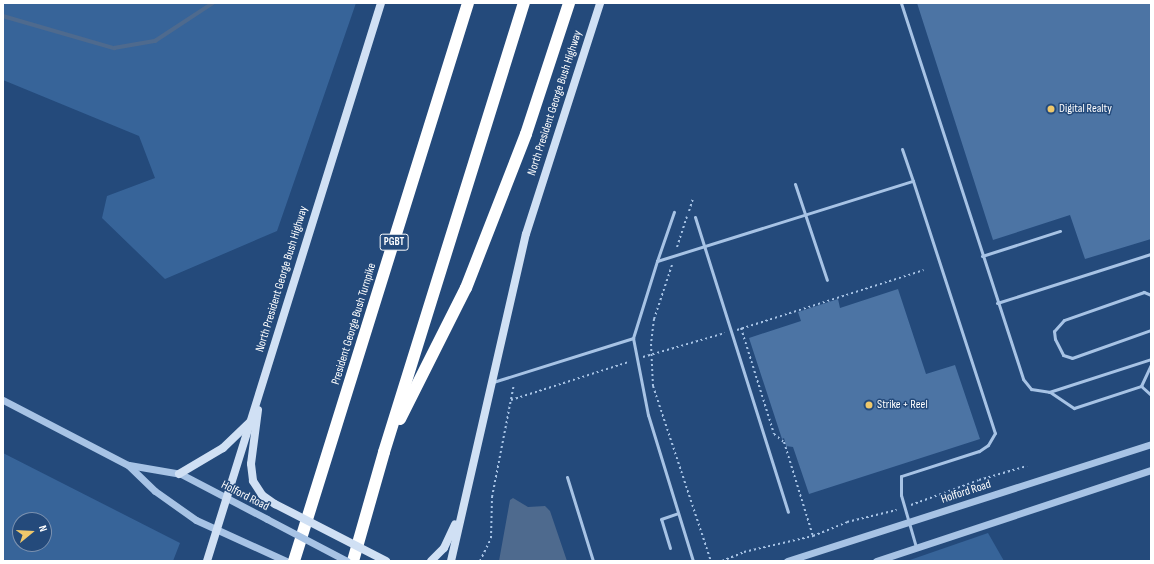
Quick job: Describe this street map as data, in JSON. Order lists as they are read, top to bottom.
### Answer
{
  "streets": {
    "highway": ["PGBT", "President George Bush Turnpike"],
    "main road": ["North President George Bush Highway"],
    "street": ["Holford Road"]
  },
  "crossings": [
    ["North President George Bush Highway", "Holford Road"]
  ],
  "places": ["Digital Realty", "Strike + Reel"],
  "north": "right"
}
